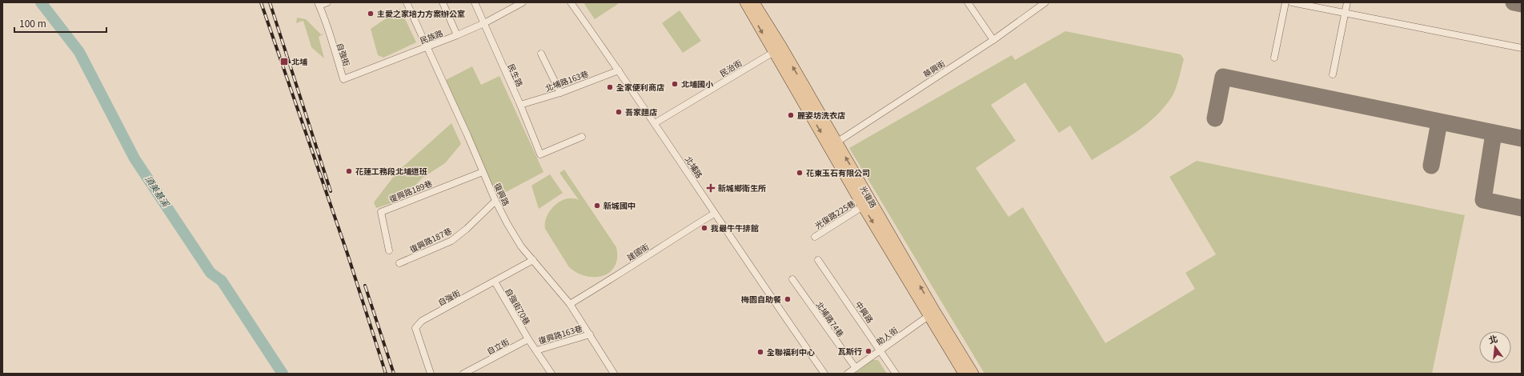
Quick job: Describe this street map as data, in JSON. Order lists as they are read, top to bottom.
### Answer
{
  "streets": {
    "main road": ["光復路"],
    "street": [
      "民族路",
      "自強街",
      "民治街",
      "華興街",
      "民生路",
      "北埔路163巷",
      "北埔路",
      "復興路189巷",
      "復興路",
      "光復路225巷",
      "復興路187巷",
      "建國街",
      "自強街70巷",
      "中興路",
      "北埔路74巷",
      "復興路163巷",
      "助人街",
      "自立街"
    ]
  },
  "crossings": [
    ["民族路", "自強街"],
    ["民族路", "民生路"],
    ["民族路", "復興路"],
    ["自強街", "復興路"],
    ["自強街", "自強街70巷"],
    ["民治街", "北埔路"],
    ["民治街", "光復路"],
    ["華興街", "光復路"],
    ["民生路", "北埔路163巷"],
    ["北埔路163巷", "北埔路"],
    ["北埔路", "建國街"],
    ["復興路189巷", "復興路"],
    ["復興路", "復興路187巷"],
    ["復興路", "建國街"],
    ["復興路", "復興路163巷"],
    ["光復路", "光復路225巷"],
    ["光復路", "助人街"],
    ["自強街70巷", "自立街"],
    ["中興路", "助人街"],
    ["北埔路74巷", "助人街"]
  ],
  "water": ["須美基溪"],
  "places": {
    "other": [
      "主愛之家培力方案辦公室",
      "北埔國小",
      "全家便利商店",
      "吾家麵店",
      "麗姿坊洗衣店",
      "花蓮工務段北埔道班",
      "花東玉石有限公司",
      "新城國中",
      "我最牛牛排館",
      "梅園自助餐",
      "瓦斯行",
      "全聯福利中心"
    ],
    "transit": ["北埔"],
    "health": ["新城鄉衛生所"]
  },
  "scale_bar": "100 m",
  "north": "top"
}
